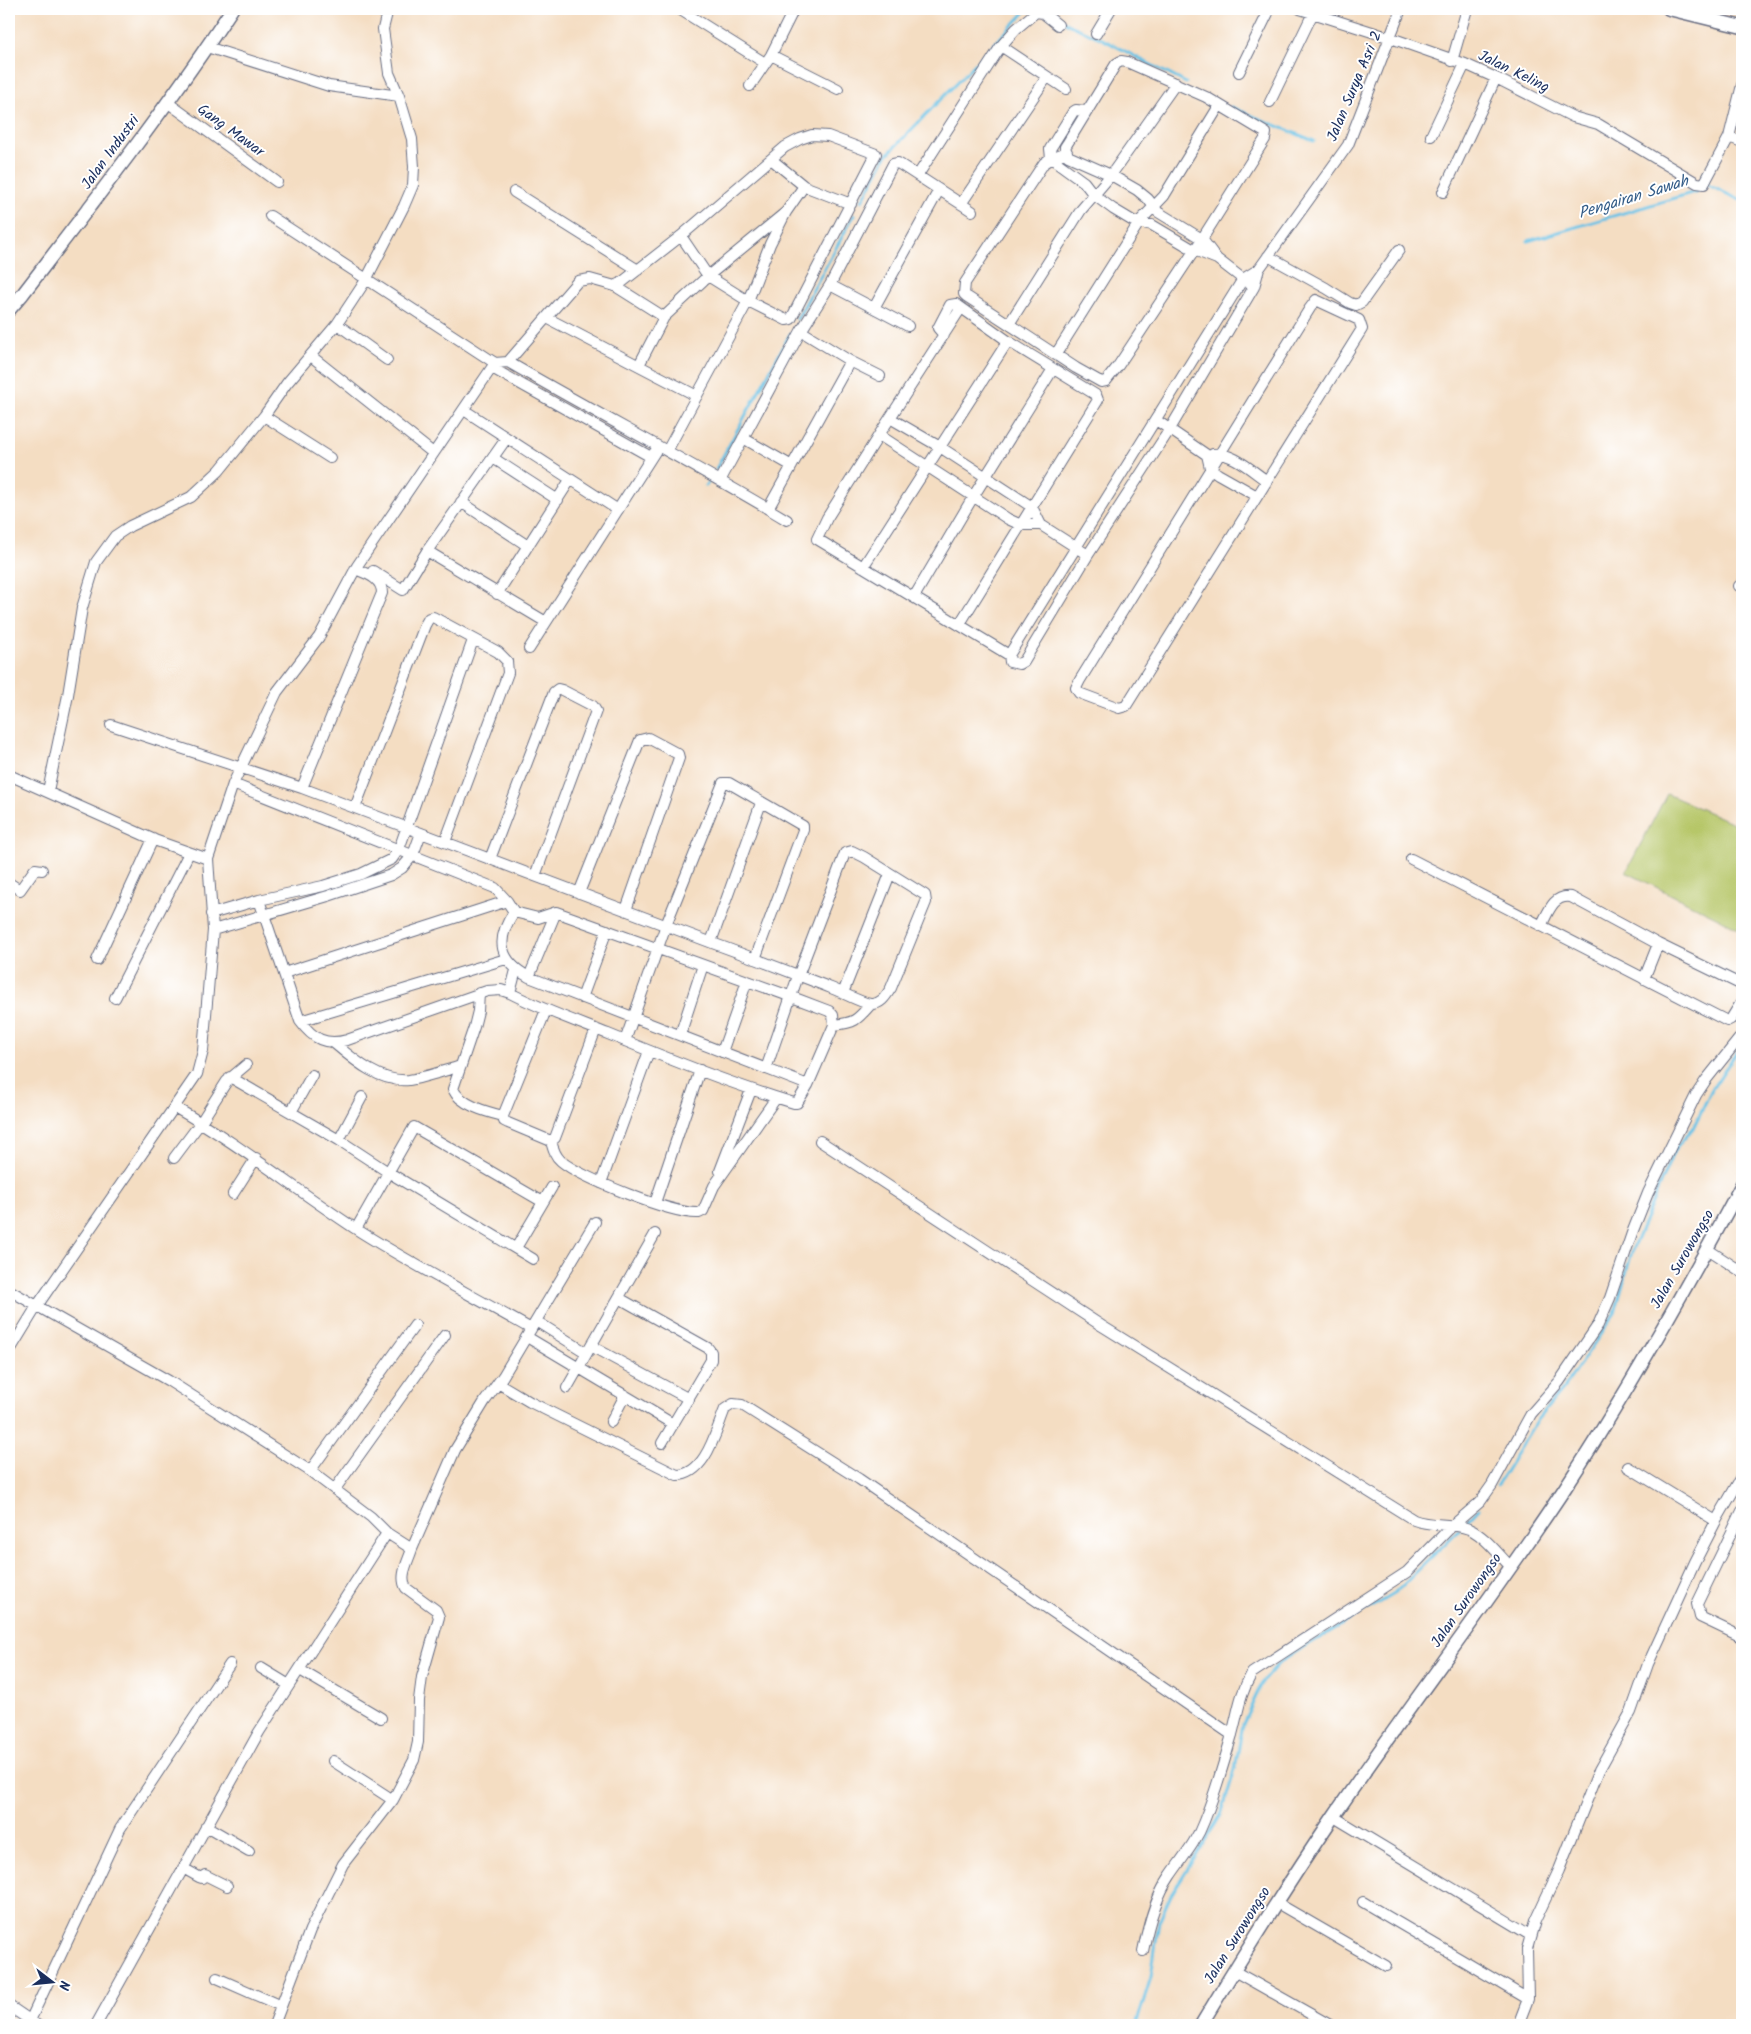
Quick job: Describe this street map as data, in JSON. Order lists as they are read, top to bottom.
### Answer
{
  "streets": {
    "street": [
      "Jalan Keling",
      "Jalan Surya Asri 2",
      "Gang Mawar",
      "Jalan Industri",
      "Jalan Surowongso"
    ]
  },
  "crossings": [
    ["Jalan Keling", "Jalan Surya Asri 2"],
    ["Gang Mawar", "Jalan Industri"]
  ],
  "water": ["Pengairan Sawah"],
  "north": "right"
}
